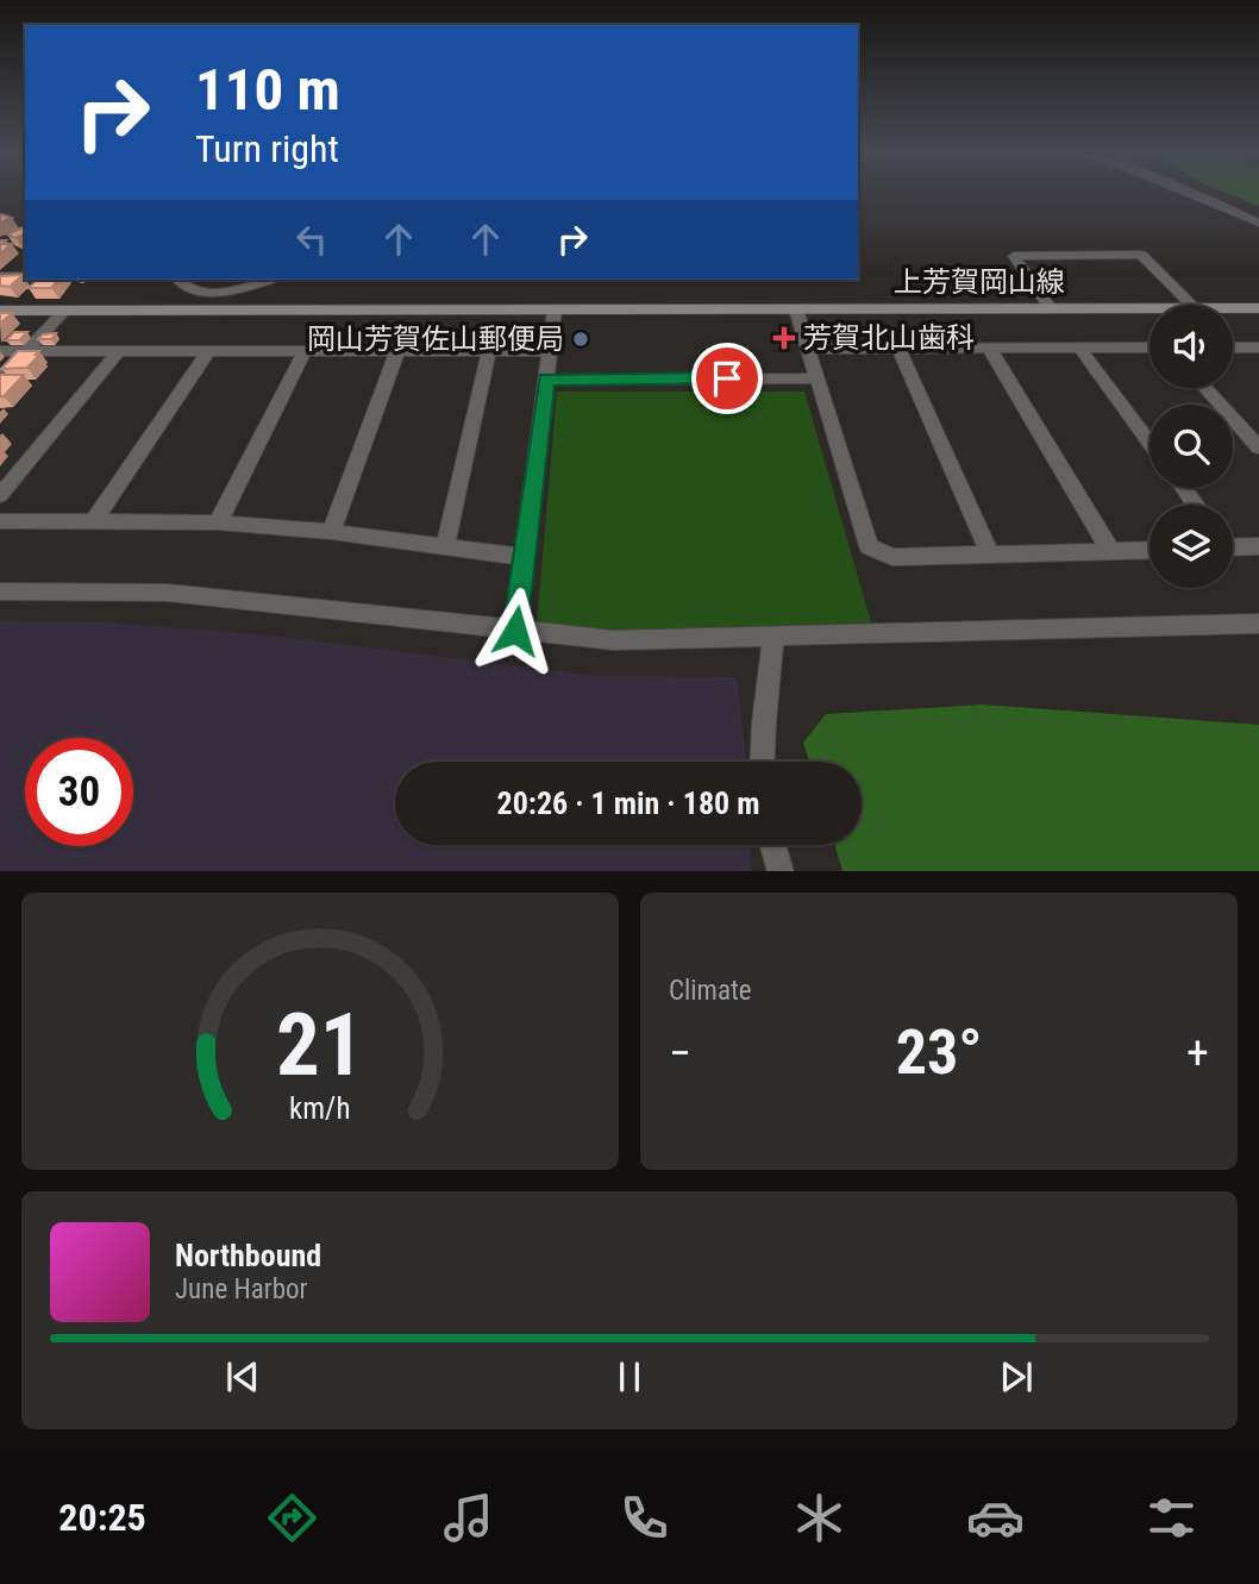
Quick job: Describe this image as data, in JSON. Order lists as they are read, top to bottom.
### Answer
{
  "streets": {
    "main road": ["上芳賀岡山線"]
  },
  "places": {
    "health": ["芳賀北山歯科"],
    "other": ["岡山芳賀佐山郵便局"]
  },
  "page": {
    "turn": ["110 m", "Turn right"],
    "limit": "30",
    "trip": "20:26 · 1 min · 180 m",
    "tile": "Climate",
    "heat": ["−", "23°", "+"],
    "song": ["Northbound", "June Harbor"],
    "tabs": "20:25",
    "gauge": ["21", "km/h"]
  }
}
